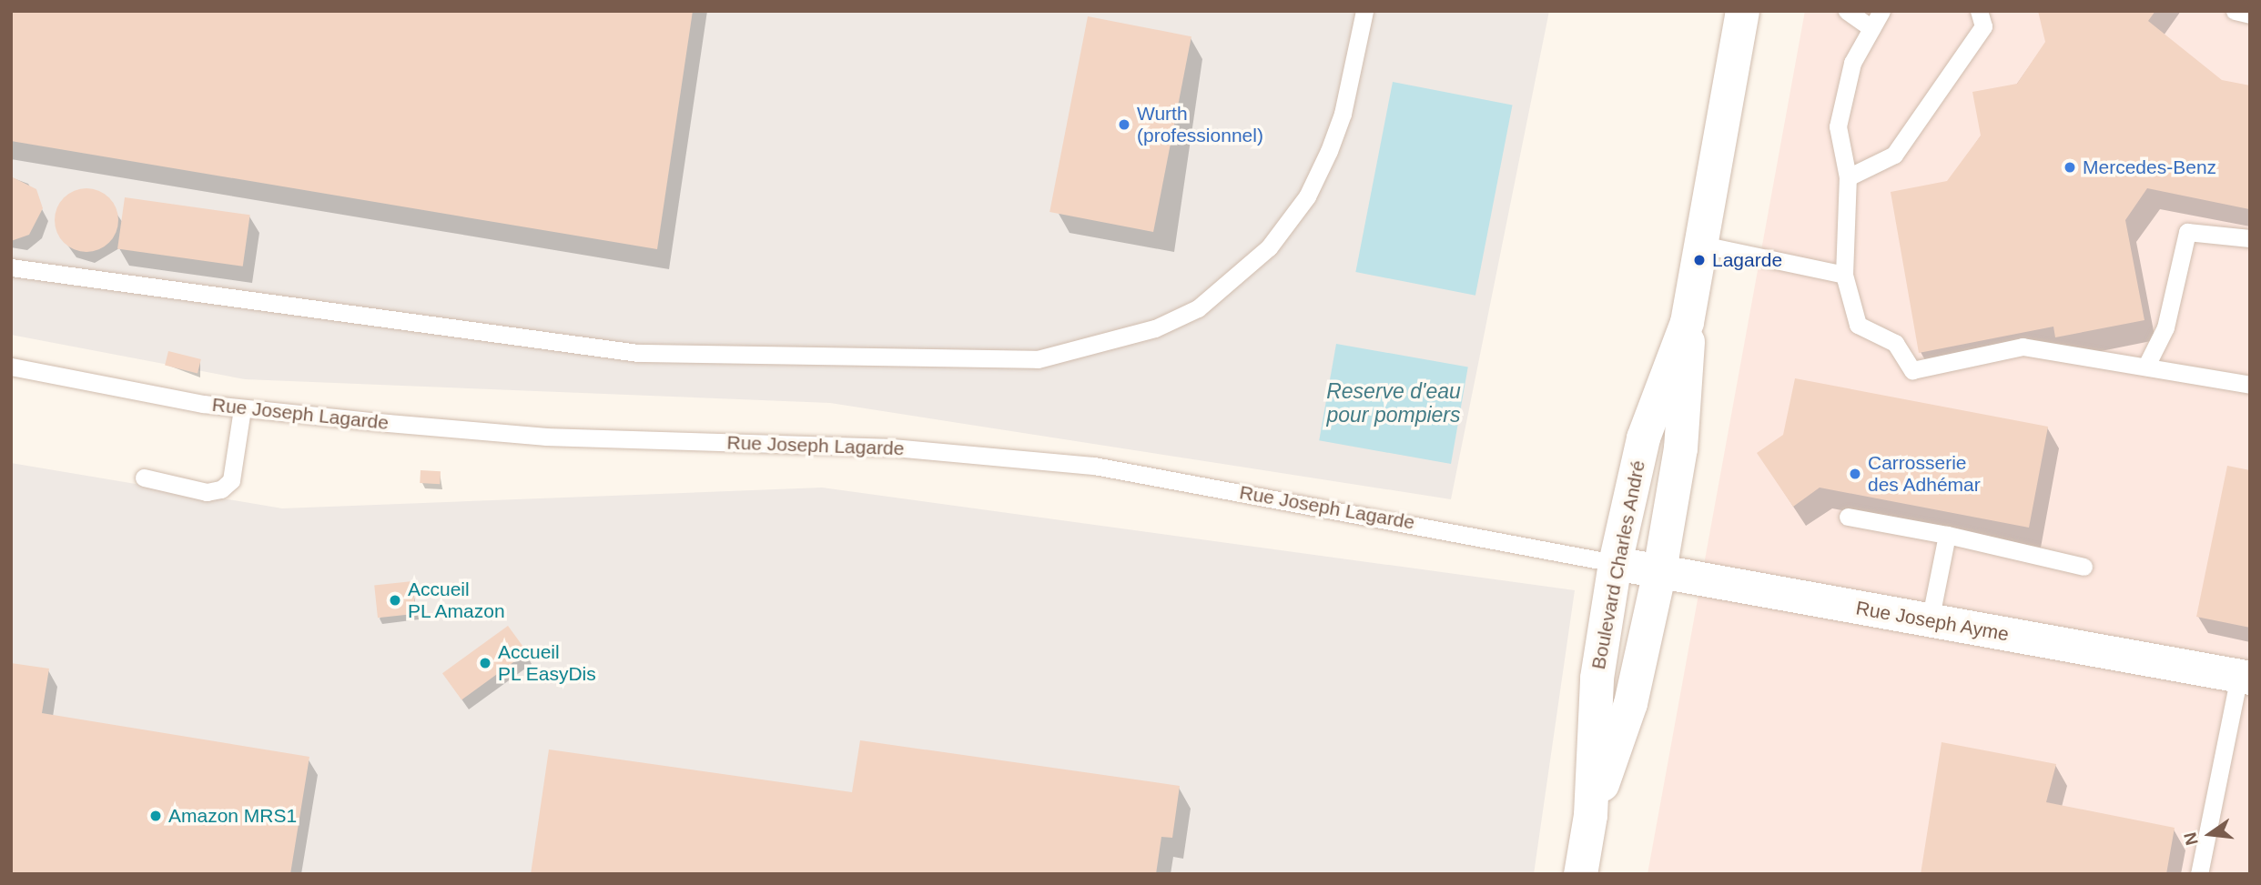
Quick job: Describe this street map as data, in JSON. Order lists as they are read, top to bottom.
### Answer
{
  "streets": {
    "street": ["Boulevard Charles André", "Rue Joseph Ayme"],
    "lane": ["Rue Joseph Lagarde"]
  },
  "crossings": [
    ["Rue Joseph Lagarde", "Boulevard Charles André"],
    ["Rue Joseph Lagarde", "Rue Joseph Ayme"],
    ["Boulevard Charles André", "Rue Joseph Ayme"]
  ],
  "water": ["Reserve d'eau pour pompiers"],
  "places": [
    "Wurth (professionnel)",
    "Mercedes-Benz",
    "Lagarde",
    "Carrosserie des Adhémar",
    "Accueil PL Amazon",
    "Accueil PL EasyDis",
    "Amazon MRS1"
  ],
  "north": "left"
}
